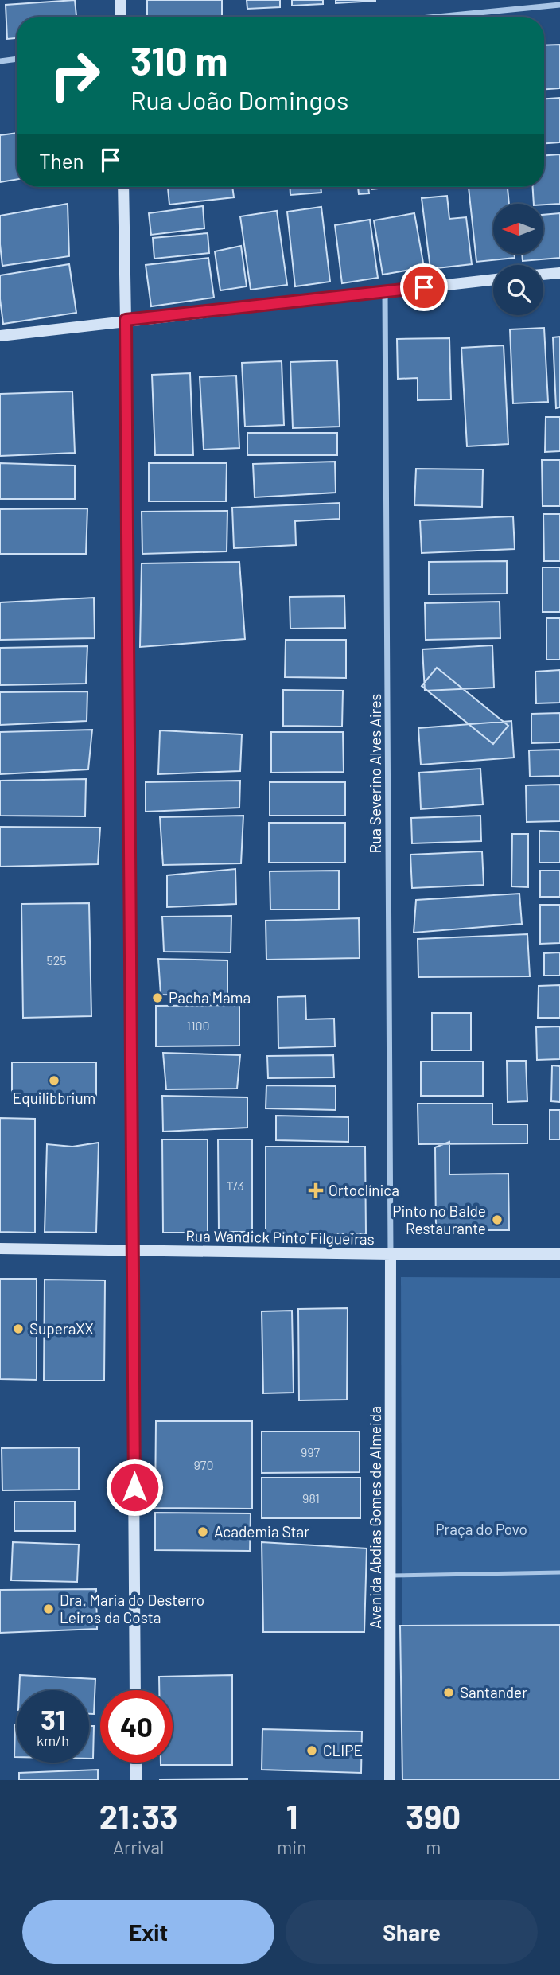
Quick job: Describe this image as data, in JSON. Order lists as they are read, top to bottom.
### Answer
{
  "streets": {
    "street": ["Rua Severino Alves Aires", "Rua Wandick Pinto Filgueiras", "Avenida Abdias Gomes de Almeida"]
  },
  "crossings": [
    ["Rua Severino Alves Aires", "Rua Wandick Pinto Filgueiras"],
    ["Rua Severino Alves Aires", "Avenida Abdias Gomes de Almeida"],
    ["Rua Wandick Pinto Filgueiras", "Avenida Abdias Gomes de Almeida"]
  ],
  "parks": ["Praça do Povo"],
  "places": {
    "other": [
      "Pacha Mama",
      "Equilibbrium",
      "Pinto no Balde Restaurante",
      "SuperaXX",
      "Academia Star",
      "Dra. Maria do Desterro Leiros da Costa",
      "Santander",
      "CLIPE"
    ],
    "health": ["Ortoclínica"]
  },
  "house_numbers": [
    "525",
    "1100",
    "173",
    "997",
    "970",
    "981"
  ],
  "north": "left",
  "page": {
    "turn": ["310 m", "Rua João Domingos"],
    "then": "Then",
    "speed": "31 km/h",
    "limit": "40",
    "eta": [
      "21:33",
      "Arrival",
      "1",
      "min",
      "390",
      "m"
    ],
    "buttons": ["Exit", "Share"]
  }
}
